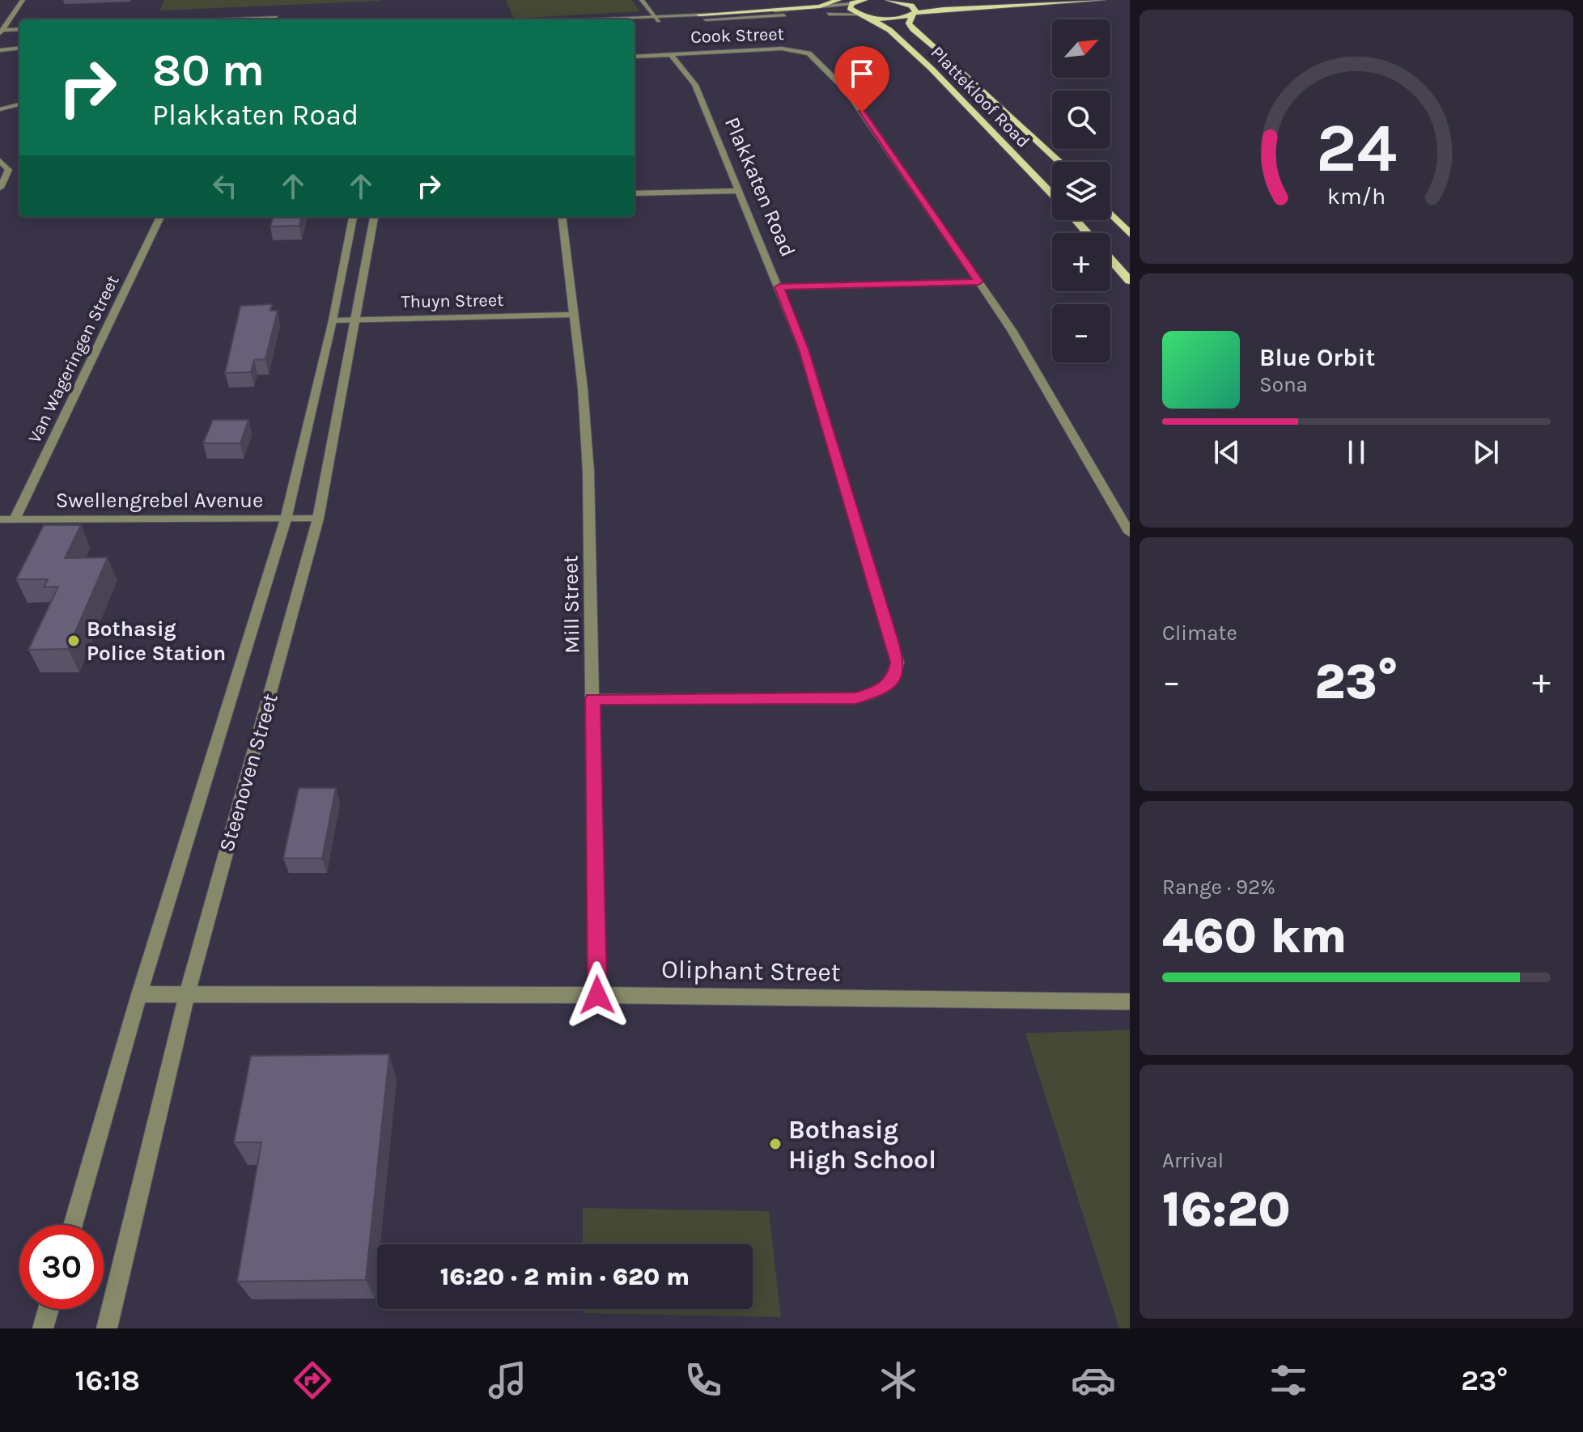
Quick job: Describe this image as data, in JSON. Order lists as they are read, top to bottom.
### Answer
{
  "streets": {
    "main road": ["Plattekloof Road"],
    "street": [
      "Cook Street",
      "Plakkaten Road",
      "Thuyn Street",
      "Van Wageringen Street",
      "Swellengrebel Avenue",
      "Mill Street",
      "Steenoven Street",
      "Oliphant Street"
    ]
  },
  "crossings": [
    ["Cook Street", "Plakkaten Road"],
    ["Plakkaten Road", "Mill Street"],
    ["Thuyn Street", "Mill Street"],
    ["Thuyn Street", "Steenoven Street"],
    ["Van Wageringen Street", "Swellengrebel Avenue"],
    ["Swellengrebel Avenue", "Steenoven Street"],
    ["Mill Street", "Oliphant Street"],
    ["Steenoven Street", "Oliphant Street"]
  ],
  "places": ["Bothasig Police Station", "Bothasig High School"],
  "north": "top right",
  "page": {
    "map_buttons": ["+", "−"],
    "turn": ["80 m", "Plakkaten Road"],
    "song": ["Blue Orbit", "Sona"],
    "tile": [
      "Climate",
      ["Range · 92%", "460 km"],
      ["Arrival", "16:20"]
    ],
    "heat": ["−", "23°", "+"],
    "limit": "30",
    "trip": "16:20 · 2 min · 620 m",
    "tabs": ["16:18", "23°"],
    "gauge": ["24", "km/h"]
  }
}
